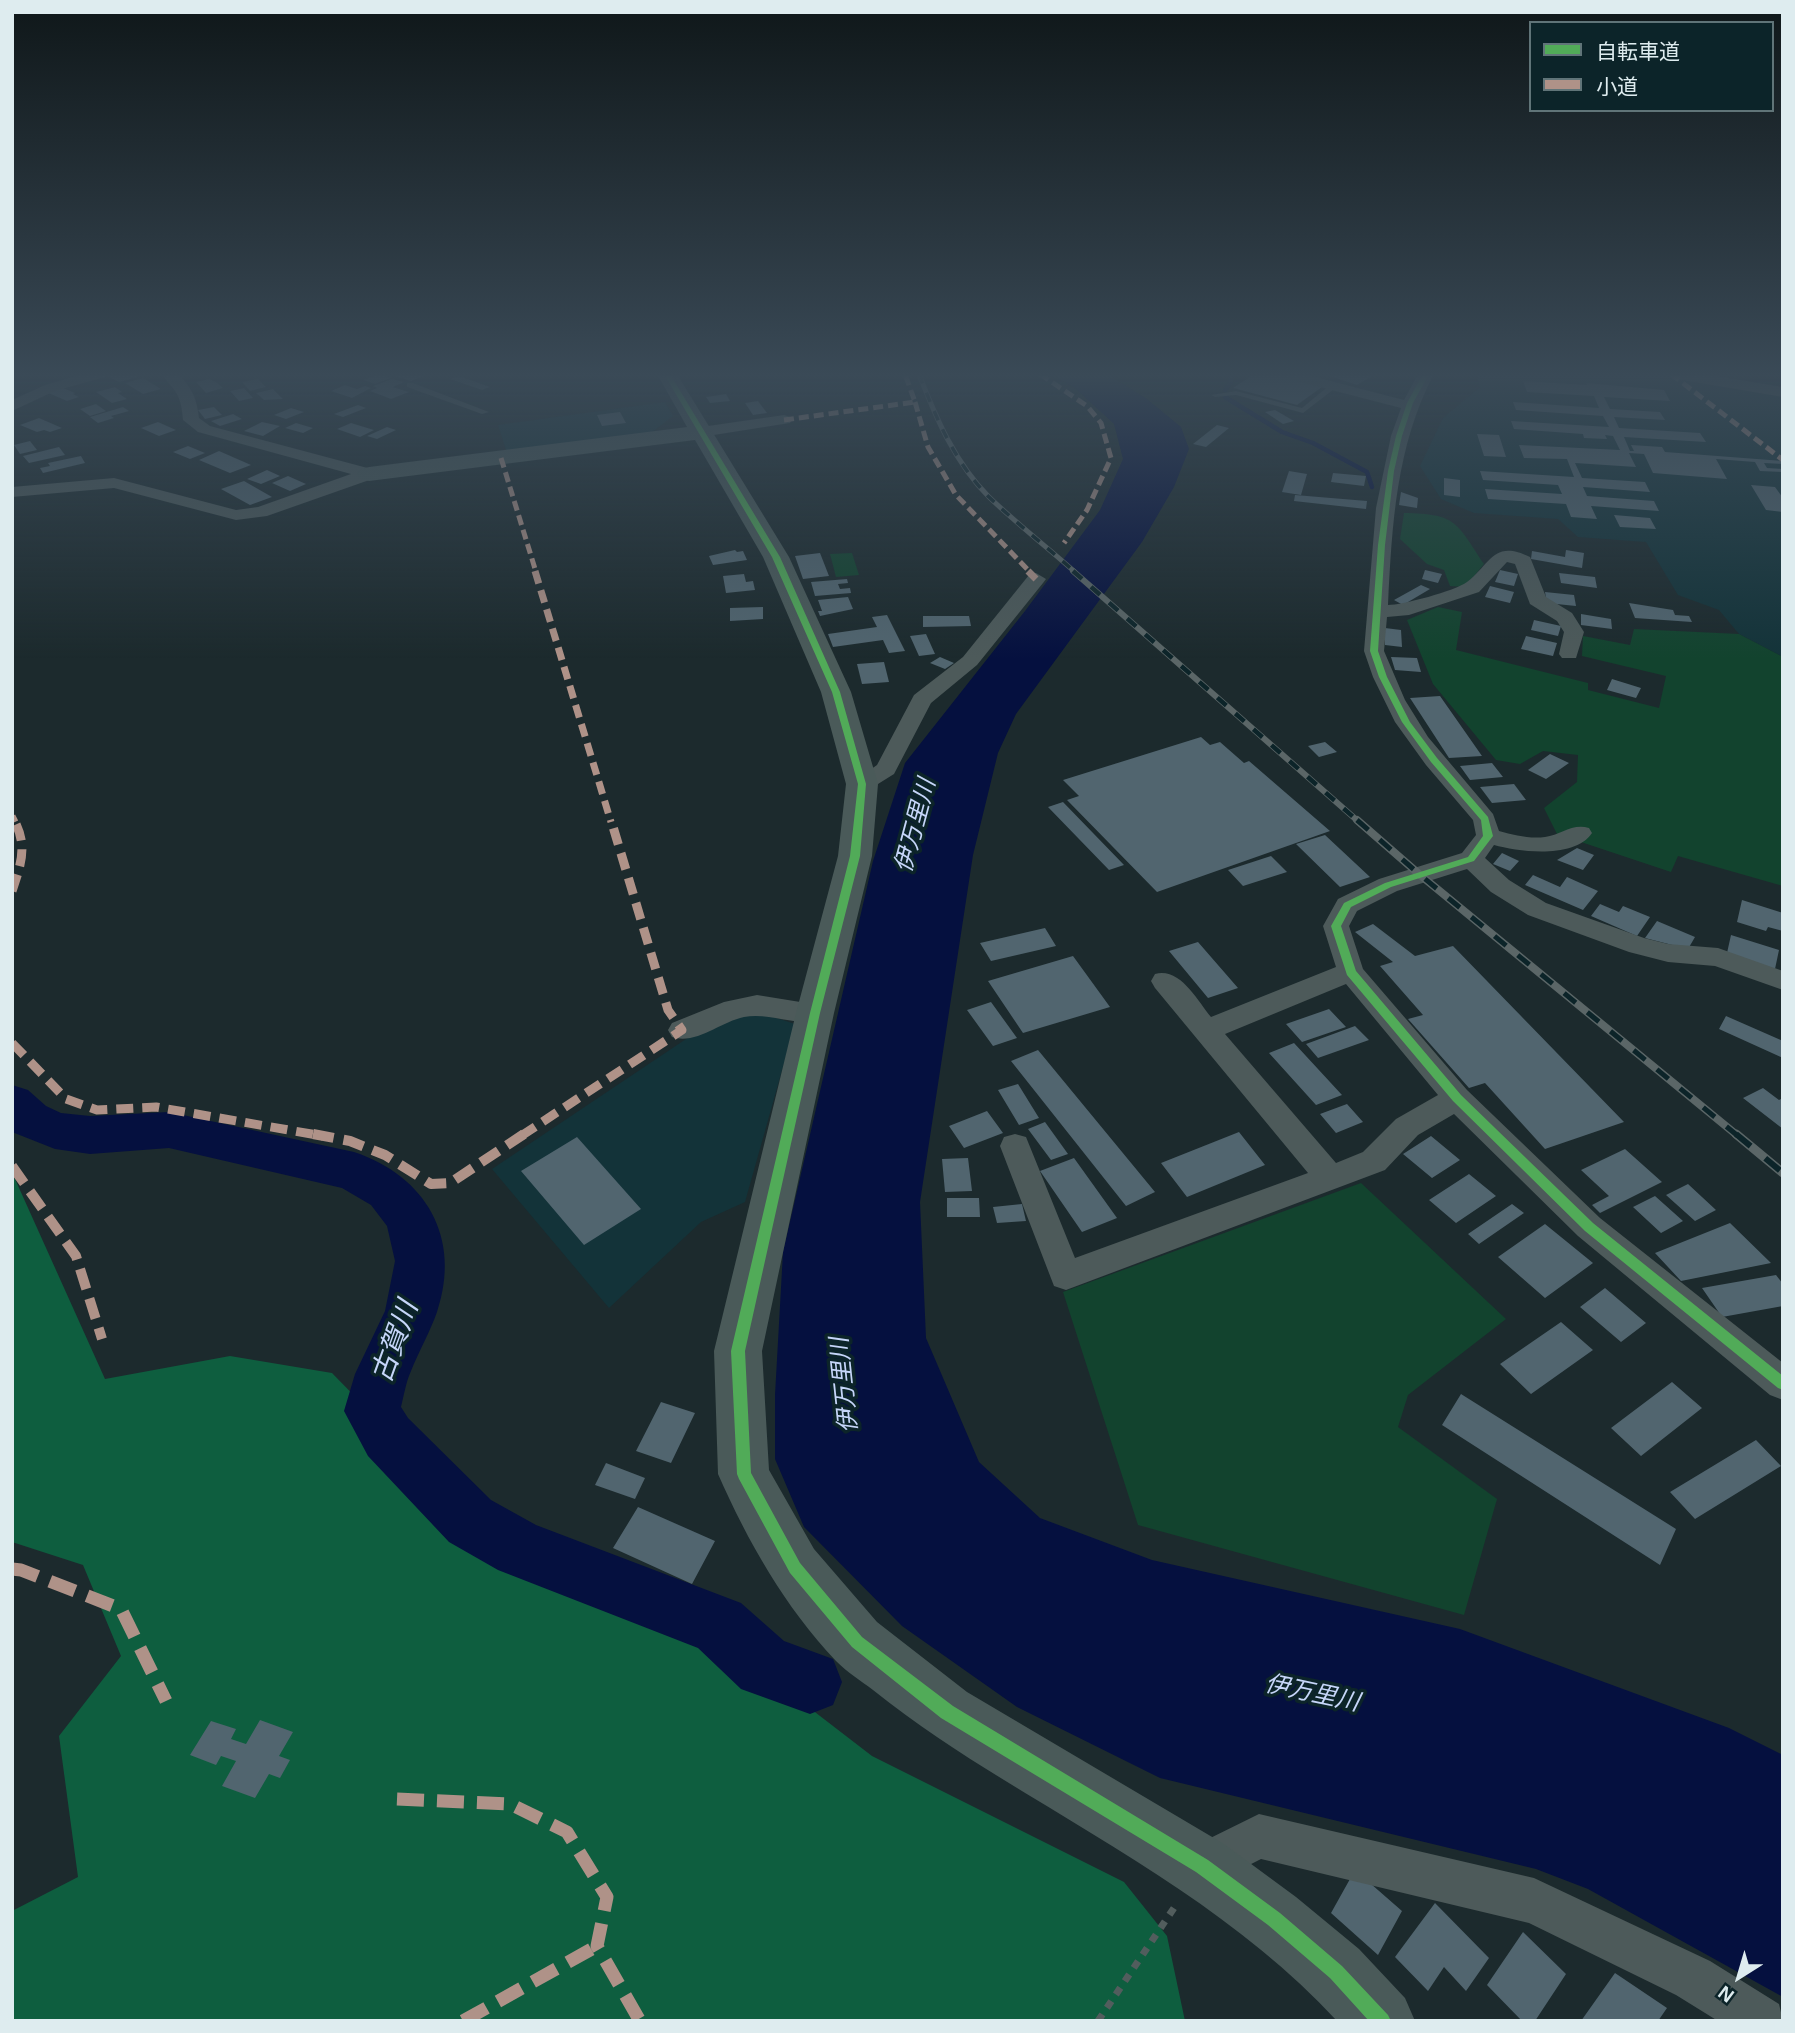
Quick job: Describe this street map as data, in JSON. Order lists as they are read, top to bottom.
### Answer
{
  "water": ["伊万里川", "古賀川"],
  "legend": ["自転車道", "小道"],
  "north": "bottom left"
}
